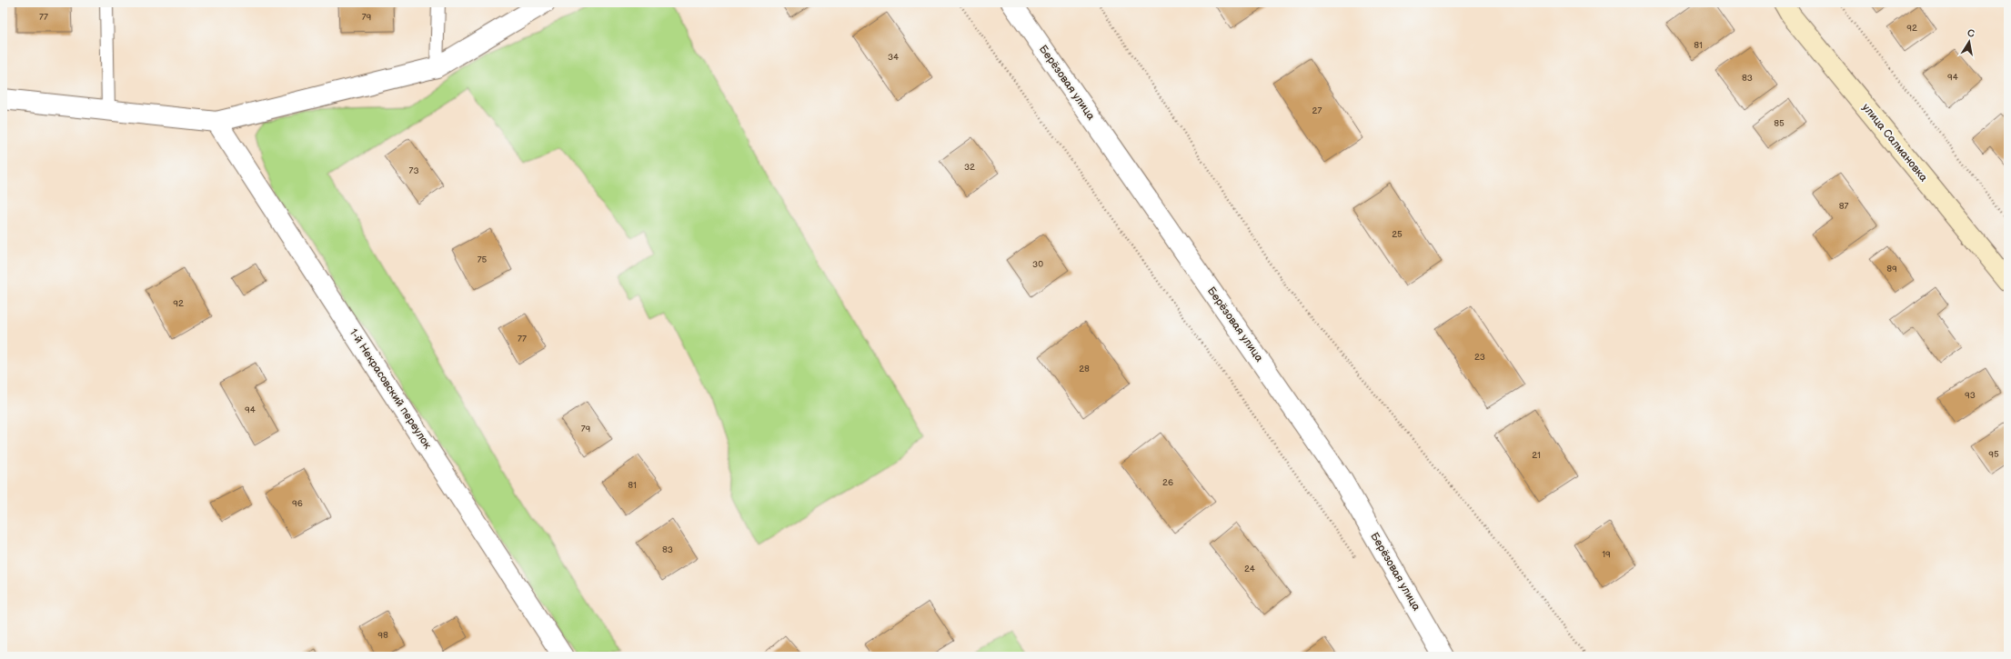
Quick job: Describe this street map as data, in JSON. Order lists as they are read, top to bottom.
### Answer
{
  "streets": {
    "street": ["Берёзовая улица", "улица Салмановка", "1-й Некрасовский переулок"]
  },
  "house_numbers": [
    "77",
    "79",
    "92",
    "81",
    "34",
    "94",
    "83",
    "27",
    "85",
    "32",
    "73",
    "87",
    "25",
    "75",
    "30",
    "89",
    "92",
    "77",
    "23",
    "28",
    "93",
    "94",
    "79",
    "95",
    "21",
    "26",
    "81",
    "96",
    "83",
    "19",
    "24",
    "98"
  ],
  "north": "top"
}
